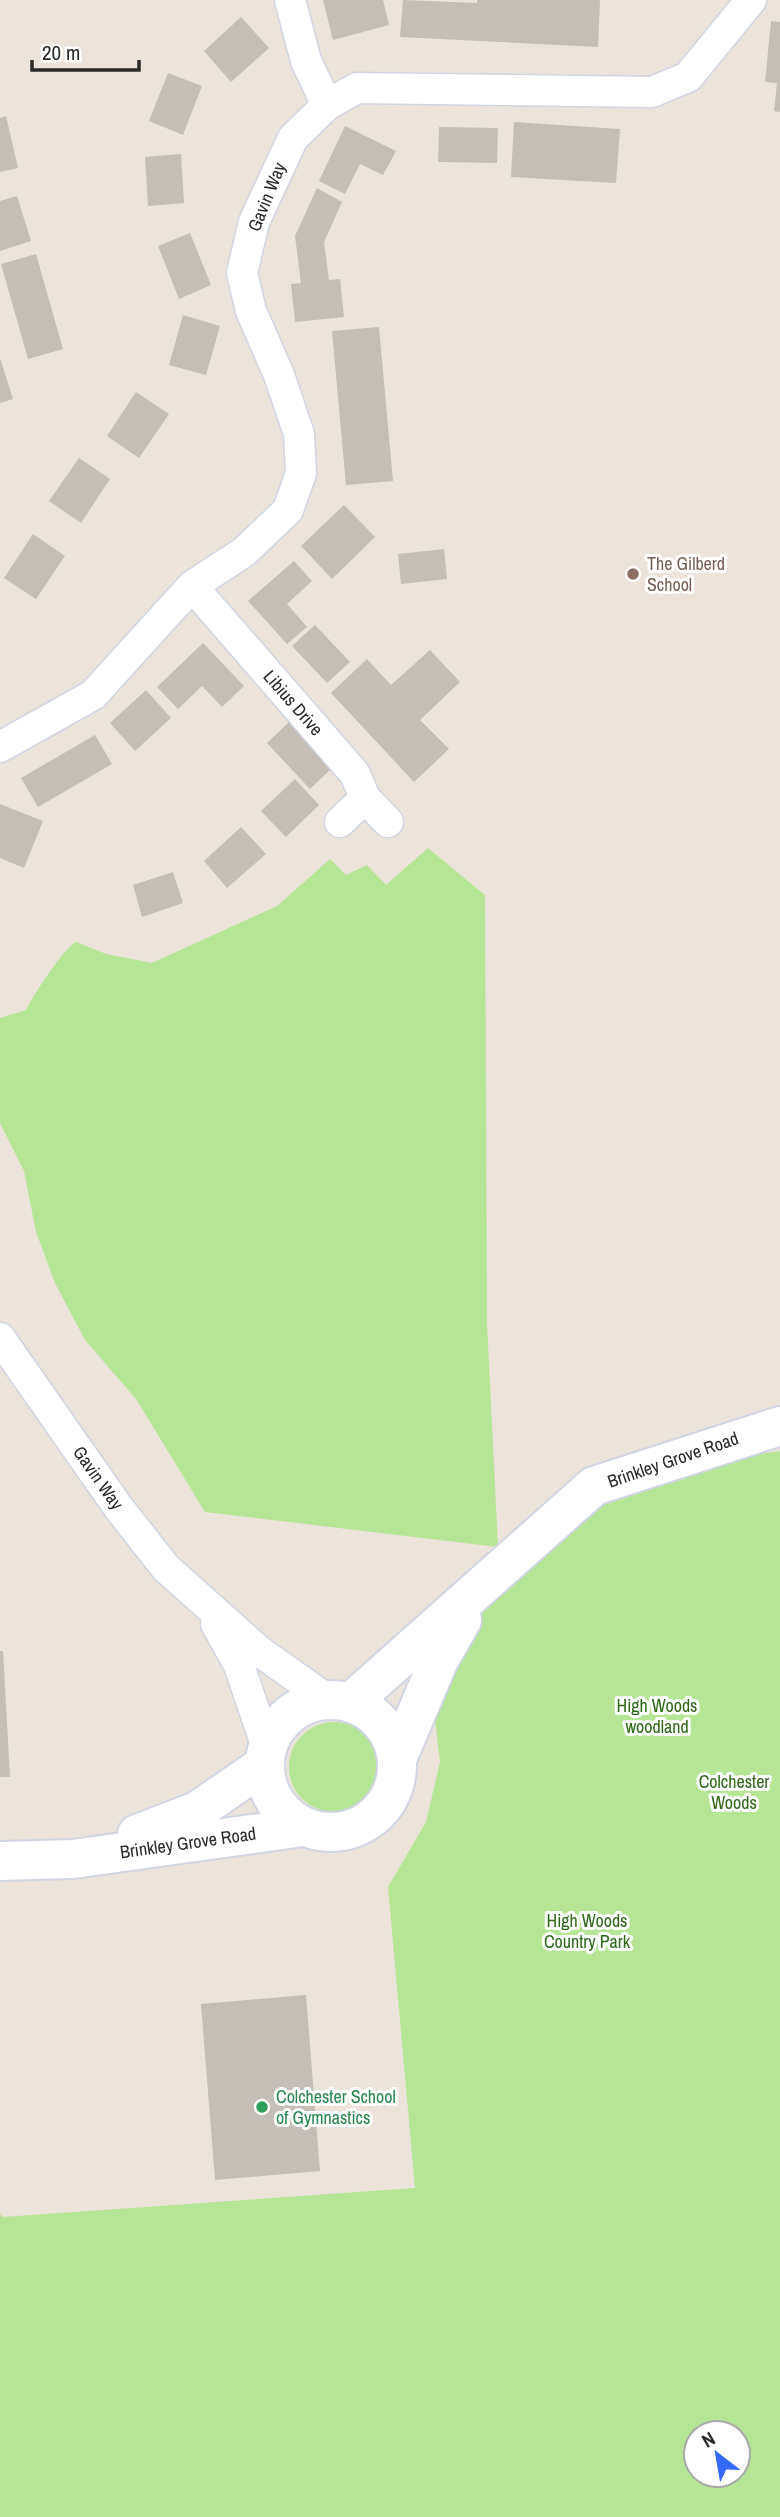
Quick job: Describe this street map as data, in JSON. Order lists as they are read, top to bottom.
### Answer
{
  "streets": {
    "street": ["Gavin Way", "Libius Drive", "Brinkley Grove Road"]
  },
  "crossings": [
    ["Gavin Way", "Libius Drive"],
    ["Gavin Way", "Brinkley Grove Road"]
  ],
  "parks": ["High Woods woodland", "Colchester Woods", "High Woods Country Park"],
  "places": ["The Gilberd School", "Colchester School of Gymnastics"],
  "scale_bar": "20 m",
  "north": "top left"
}
